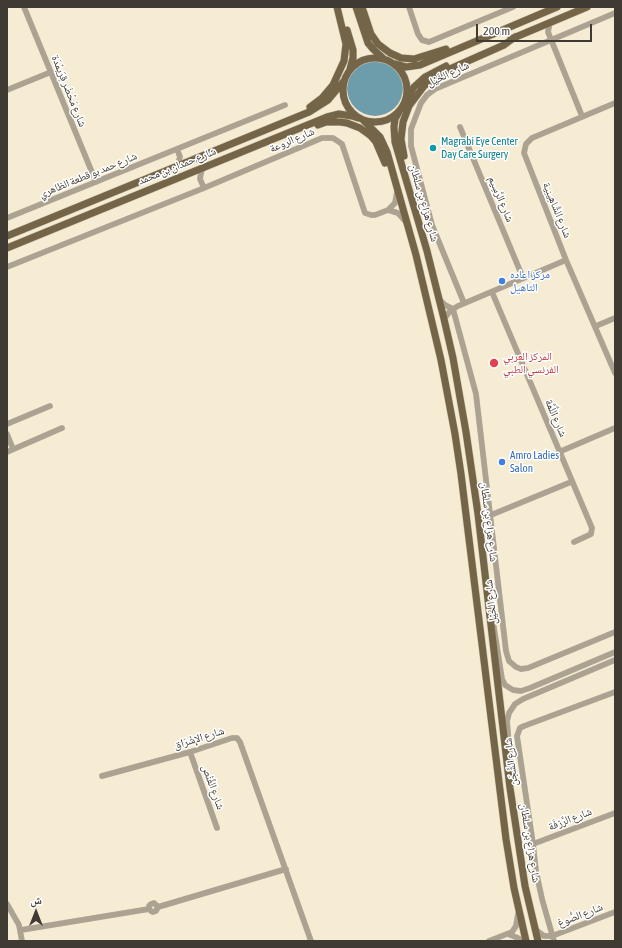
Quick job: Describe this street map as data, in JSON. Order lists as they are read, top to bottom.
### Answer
{
  "streets": {
    "main road": ["شارع حمدان بن محمد", "شارع هزاع بن سلطان"],
    "street": [
      "شارع الخَيْل",
      "شارع مَحْضَر قِرَيمْدَة",
      "شارع الروعة",
      "شارع حمد بو قطعة الظاهري",
      "شارع الرَّسِيم",
      "شارع الشَّاهِينِية",
      "شارع اللَّمَّة",
      "شارع الإِشْرَاق",
      "شارع الشَّجَن",
      "شارع الفُنْص",
      "شارع الرَّزفَة",
      "شارع الصُّوغ"
    ]
  },
  "crossings": [
    ["شارع مَحْضَر قِرَيمْدَة", "شارع حمد بو قطعة الظاهري"],
    ["شارع حمدان بن محمد", "شارع هزاع بن سلطان"],
    ["شارع هزاع بن سلطان", "شارع الصُّوغ"],
    ["شارع الإِشْرَاق", "شارع الفُنْص"],
    ["شارع الشَّجَن", "شارع الرَّزفَة"],
    ["شارع الشَّجَن", "شارع الصُّوغ"]
  ],
  "places": [
    "Magrabi Eye Center Day Care Surgery",
    "مركز اعاده التاهيل",
    "المركز العربي الفرنسي الطبي",
    "Amro Ladies Salon"
  ],
  "scale_bar": "200 m",
  "north": "top"
}
